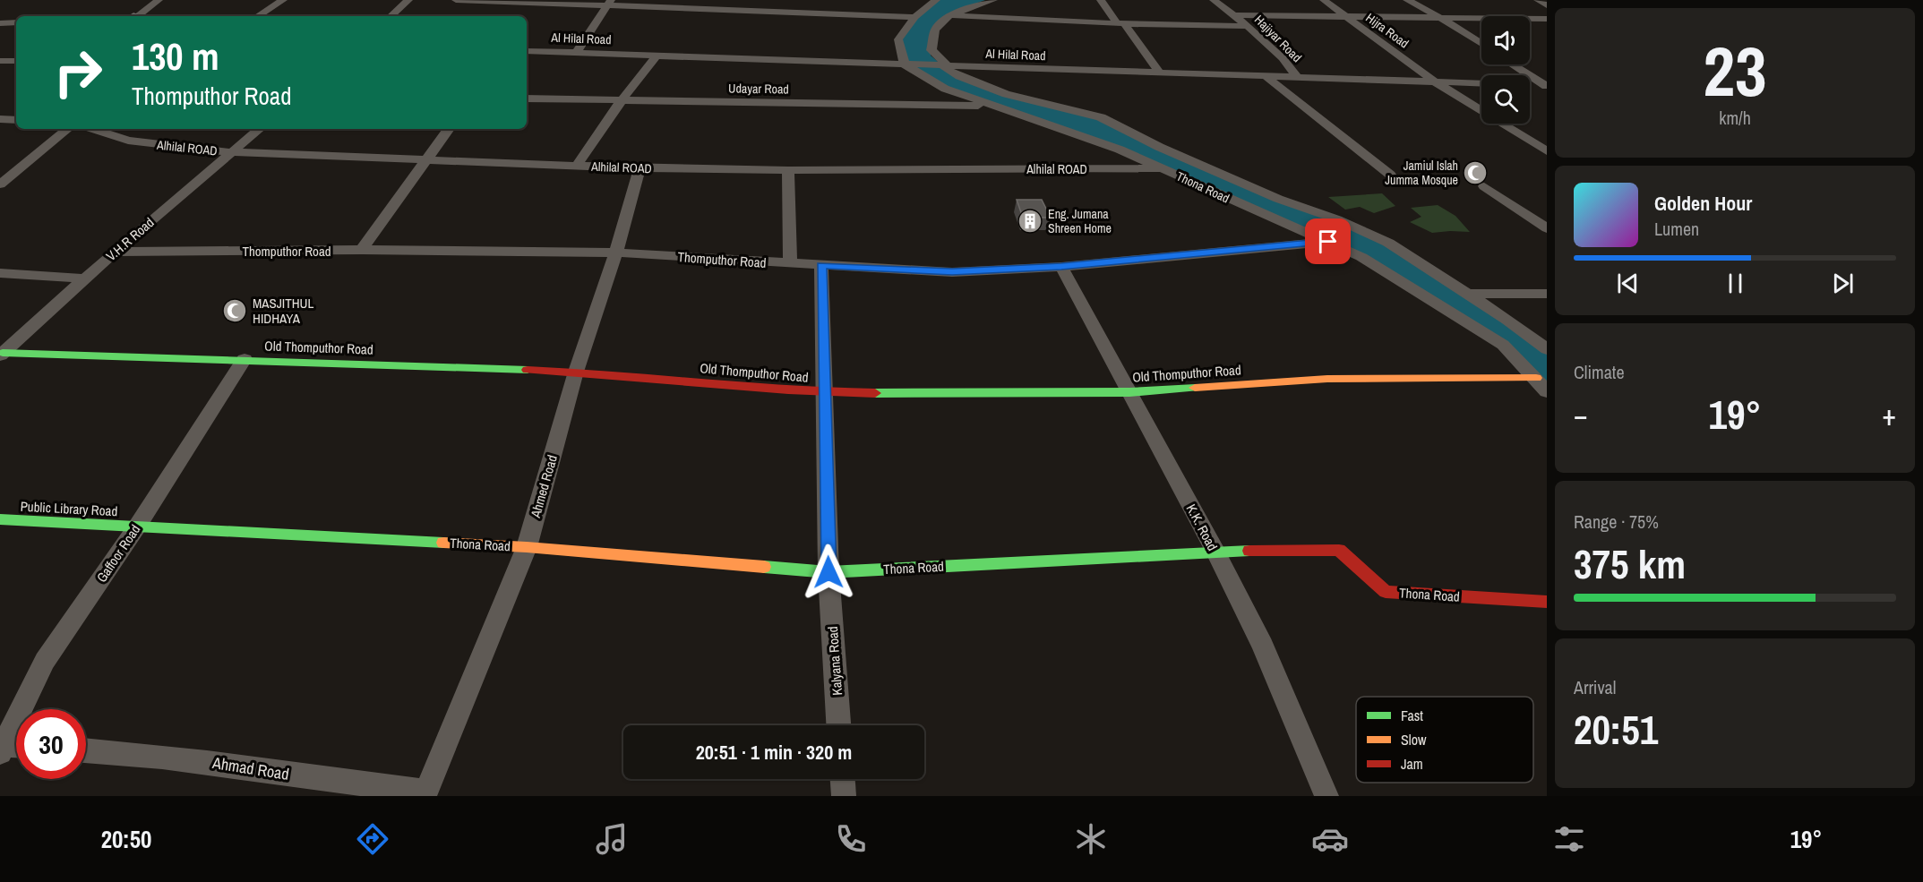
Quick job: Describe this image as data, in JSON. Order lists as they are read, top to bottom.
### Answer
{
  "streets": {
    "street": [
      "Hijra Road",
      "Al Hilal Road",
      "Hajiyar Road",
      "Udayar Road",
      "Alhilal ROAD",
      "Thona Road",
      "V.H.R Road",
      "Thomputhor Road",
      "Old Thomputhor Road",
      "Ahmed Road",
      "Public Library Road",
      "K.K. Road",
      "Gaffoor Road",
      "Kalyana Road",
      "Ahmad Road"
    ]
  },
  "crossings": [
    ["Hijra Road", "Al Hilal Road"],
    ["Al Hilal Road", "Hajiyar Road"],
    ["Al Hilal Road", "Thona Road"],
    ["Udayar Road", "Thona Road"],
    ["Alhilal ROAD", "Thona Road"],
    ["Alhilal ROAD", "V.H.R Road"],
    ["Alhilal ROAD", "Ahmed Road"],
    ["Thona Road", "Thomputhor Road"],
    ["Thona Road", "Old Thomputhor Road"],
    ["Thona Road", "Ahmed Road"],
    ["Thona Road", "Public Library Road"],
    ["Thona Road", "K.K. Road"],
    ["Thona Road", "Gaffoor Road"],
    ["Thona Road", "Kalyana Road"],
    ["V.H.R Road", "Thomputhor Road"],
    ["V.H.R Road", "Old Thomputhor Road"],
    ["Thomputhor Road", "Ahmed Road"],
    ["Thomputhor Road", "K.K. Road"],
    ["Thomputhor Road", "Kalyana Road"],
    ["Old Thomputhor Road", "Ahmed Road"],
    ["Old Thomputhor Road", "K.K. Road"],
    ["Old Thomputhor Road", "Gaffoor Road"],
    ["Old Thomputhor Road", "Kalyana Road"],
    ["Ahmed Road", "Ahmad Road"],
    ["Public Library Road", "Gaffoor Road"]
  ],
  "places": {
    "mosque": ["Jamiul Islah Jumma Mosque", "MASJITHUL HIDHAYA"],
    "building": ["Eng. Jumana Shreen Home"]
  },
  "legend": ["Fast", "Slow", "Jam"],
  "page": {
    "tile": [
      ["23", "km/h"],
      "Climate",
      ["Range · 75%", "375 km"],
      ["Arrival", "20:51"]
    ],
    "turn": ["130 m", "Thomputhor Road"],
    "song": ["Golden Hour", "Lumen"],
    "heat": ["−", "19°", "+"],
    "limit": "30",
    "trip": "20:51 · 1 min · 320 m",
    "tabs": ["20:50", "19°"]
  }
}
